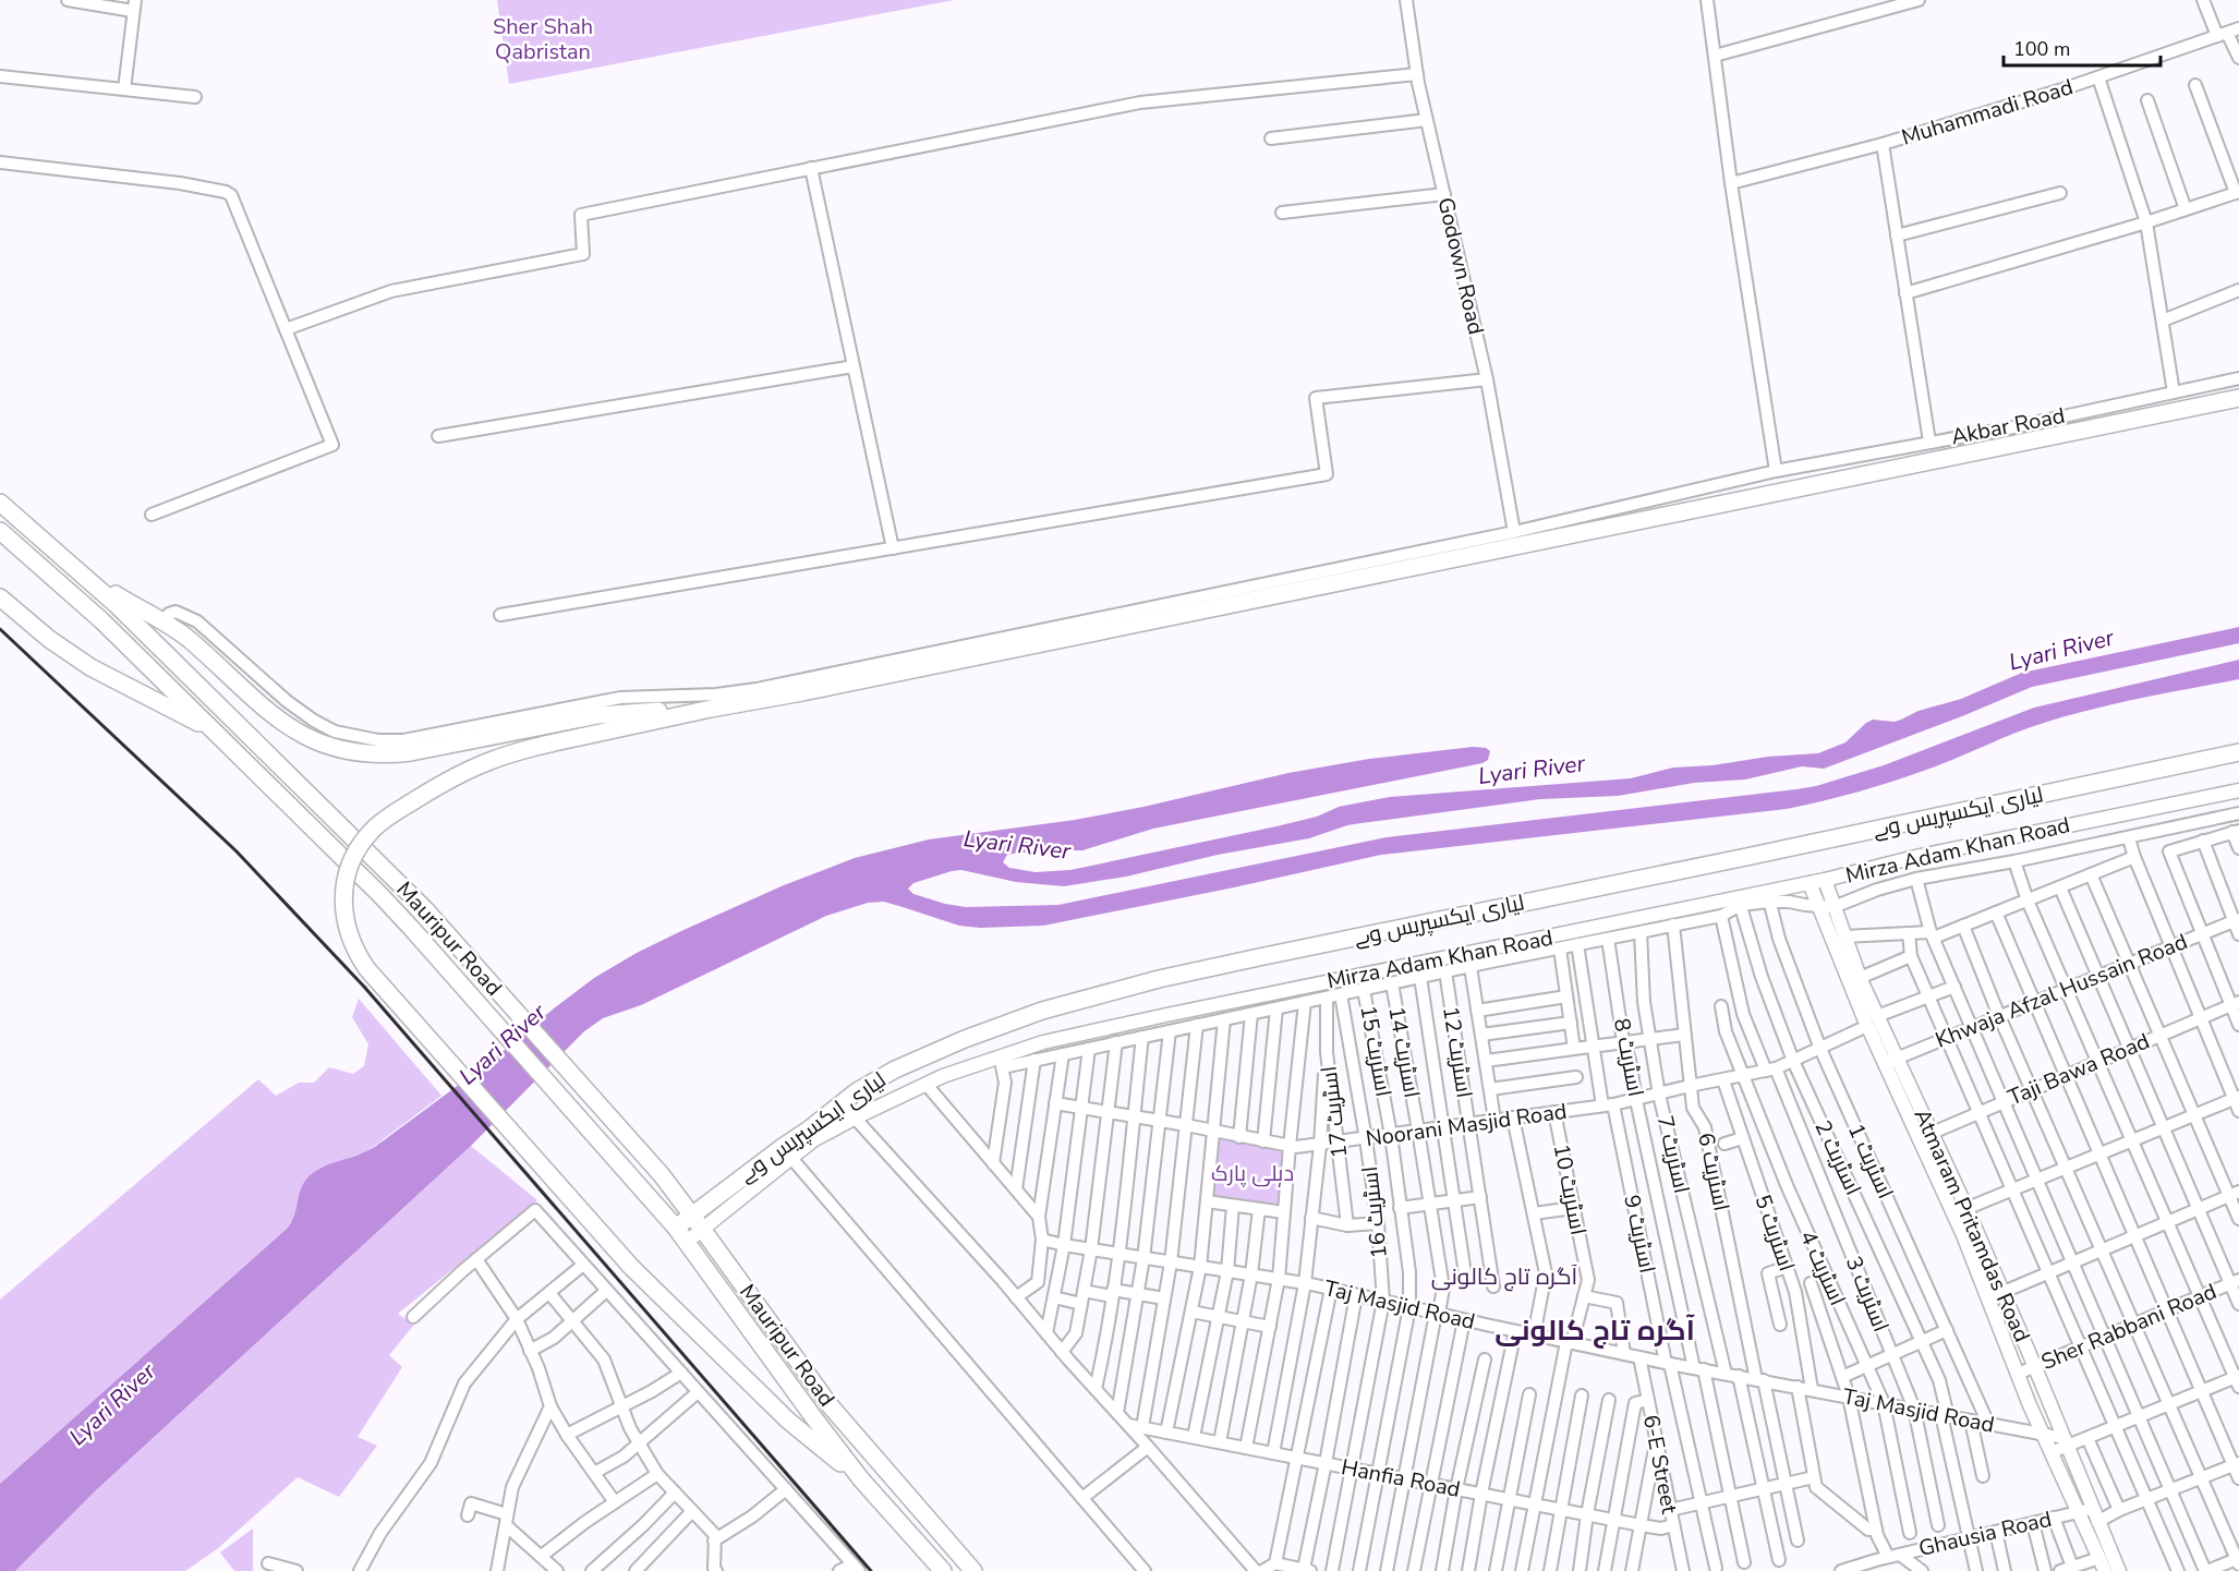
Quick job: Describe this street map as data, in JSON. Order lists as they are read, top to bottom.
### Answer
{
  "streets": {
    "highway": ["لیاری ایکسپریس وے", "Mauripur Road"],
    "main road": ["Mirza Adam Khan Road", "Atmaram Pritamdas Road"],
    "street": [
      "Muhammadi Road",
      "Godown Road",
      "Akbar Road",
      "Khwaja Afzal Hussain Road",
      "اسٹریٹ 15",
      "اسٹریٹ 14",
      "اسٹریٹ 12",
      "اسٹریٹ 8",
      "Taji Bawa Road",
      "اسٹریٹ 17",
      "Noorani Masjid Road",
      "اسٹریٹ 7",
      "اسٹریٹ 2",
      "اسٹریٹ 1",
      "اسٹریٹ 6",
      "اسٹریٹ 10",
      "اسٹریٹ 16",
      "اسٹریٹ 5",
      "اسٹریٹ 9",
      "اسٹریٹ 4",
      "اسٹریٹ 3",
      "Taj Masjid Road",
      "Sher Rabbani Road",
      "6-E Street",
      "Hanfia Road",
      "Ghausia Road"
    ]
  },
  "crossings": [
    ["Godown Road", "Akbar Road"],
    ["لیاری ایکسپریس وے", "Mirza Adam Khan Road"],
    ["لیاری ایکسپریس وے", "Mauripur Road"],
    ["Mirza Adam Khan Road", "Mauripur Road"],
    ["Mirza Adam Khan Road", "اسٹریٹ 2"],
    ["Mirza Adam Khan Road", "اسٹریٹ 1"],
    ["Mirza Adam Khan Road", "Atmaram Pritamdas Road"],
    ["Khwaja Afzal Hussain Road", "Atmaram Pritamdas Road"],
    ["اسٹریٹ 15", "Noorani Masjid Road"],
    ["اسٹریٹ 15", "Taj Masjid Road"],
    ["اسٹریٹ 15", "Hanfia Road"],
    ["اسٹریٹ 14", "Noorani Masjid Road"],
    ["اسٹریٹ 14", "Taj Masjid Road"],
    ["اسٹریٹ 14", "Hanfia Road"],
    ["اسٹریٹ 12", "Noorani Masjid Road"],
    ["اسٹریٹ 8", "Noorani Masjid Road"],
    ["اسٹریٹ 8", "Taj Masjid Road"],
    ["Taji Bawa Road", "Atmaram Pritamdas Road"],
    ["اسٹریٹ 17", "Noorani Masjid Road"],
    ["Noorani Masjid Road", "اسٹریٹ 7"],
    ["Noorani Masjid Road", "اسٹریٹ 2"],
    ["Noorani Masjid Road", "اسٹریٹ 1"],
    ["Noorani Masjid Road", "اسٹریٹ 6"],
    ["Noorani Masjid Road", "اسٹریٹ 10"],
    ["Noorani Masjid Road", "اسٹریٹ 16"],
    ["Noorani Masjid Road", "Atmaram Pritamdas Road"],
    ["Noorani Masjid Road", "اسٹریٹ 5"],
    ["Noorani Masjid Road", "اسٹریٹ 9"],
    ["Noorani Masjid Road", "اسٹریٹ 4"],
    ["Noorani Masjid Road", "اسٹریٹ 3"],
    ["اسٹریٹ 7", "Taj Masjid Road"],
    ["اسٹریٹ 2", "Taj Masjid Road"],
    ["اسٹریٹ 2", "Ghausia Road"],
    ["اسٹریٹ 1", "Taj Masjid Road"],
    ["اسٹریٹ 6", "Taj Masjid Road"],
    ["اسٹریٹ 10", "Taj Masjid Road"],
    ["اسٹریٹ 10", "Hanfia Road"],
    ["اسٹریٹ 16", "Taj Masjid Road"],
    ["اسٹریٹ 16", "Hanfia Road"],
    ["Atmaram Pritamdas Road", "Taj Masjid Road"],
    ["Atmaram Pritamdas Road", "Sher Rabbani Road"],
    ["Atmaram Pritamdas Road", "Ghausia Road"],
    ["اسٹریٹ 5", "Taj Masjid Road"],
    ["اسٹریٹ 9", "Taj Masjid Road"],
    ["اسٹریٹ 4", "Taj Masjid Road"],
    ["اسٹریٹ 3", "Taj Masjid Road"],
    ["Taj Masjid Road", "6-E Street"],
    ["6-E Street", "Hanfia Road"]
  ],
  "districts": ["آگرہ تاج کالونی", "آگرہ تاج کالونی"],
  "water": ["Lyari River"],
  "parks": ["Sher Shah Qabristan", "دہلی پارک"],
  "scale_bar": "100 m"
}
